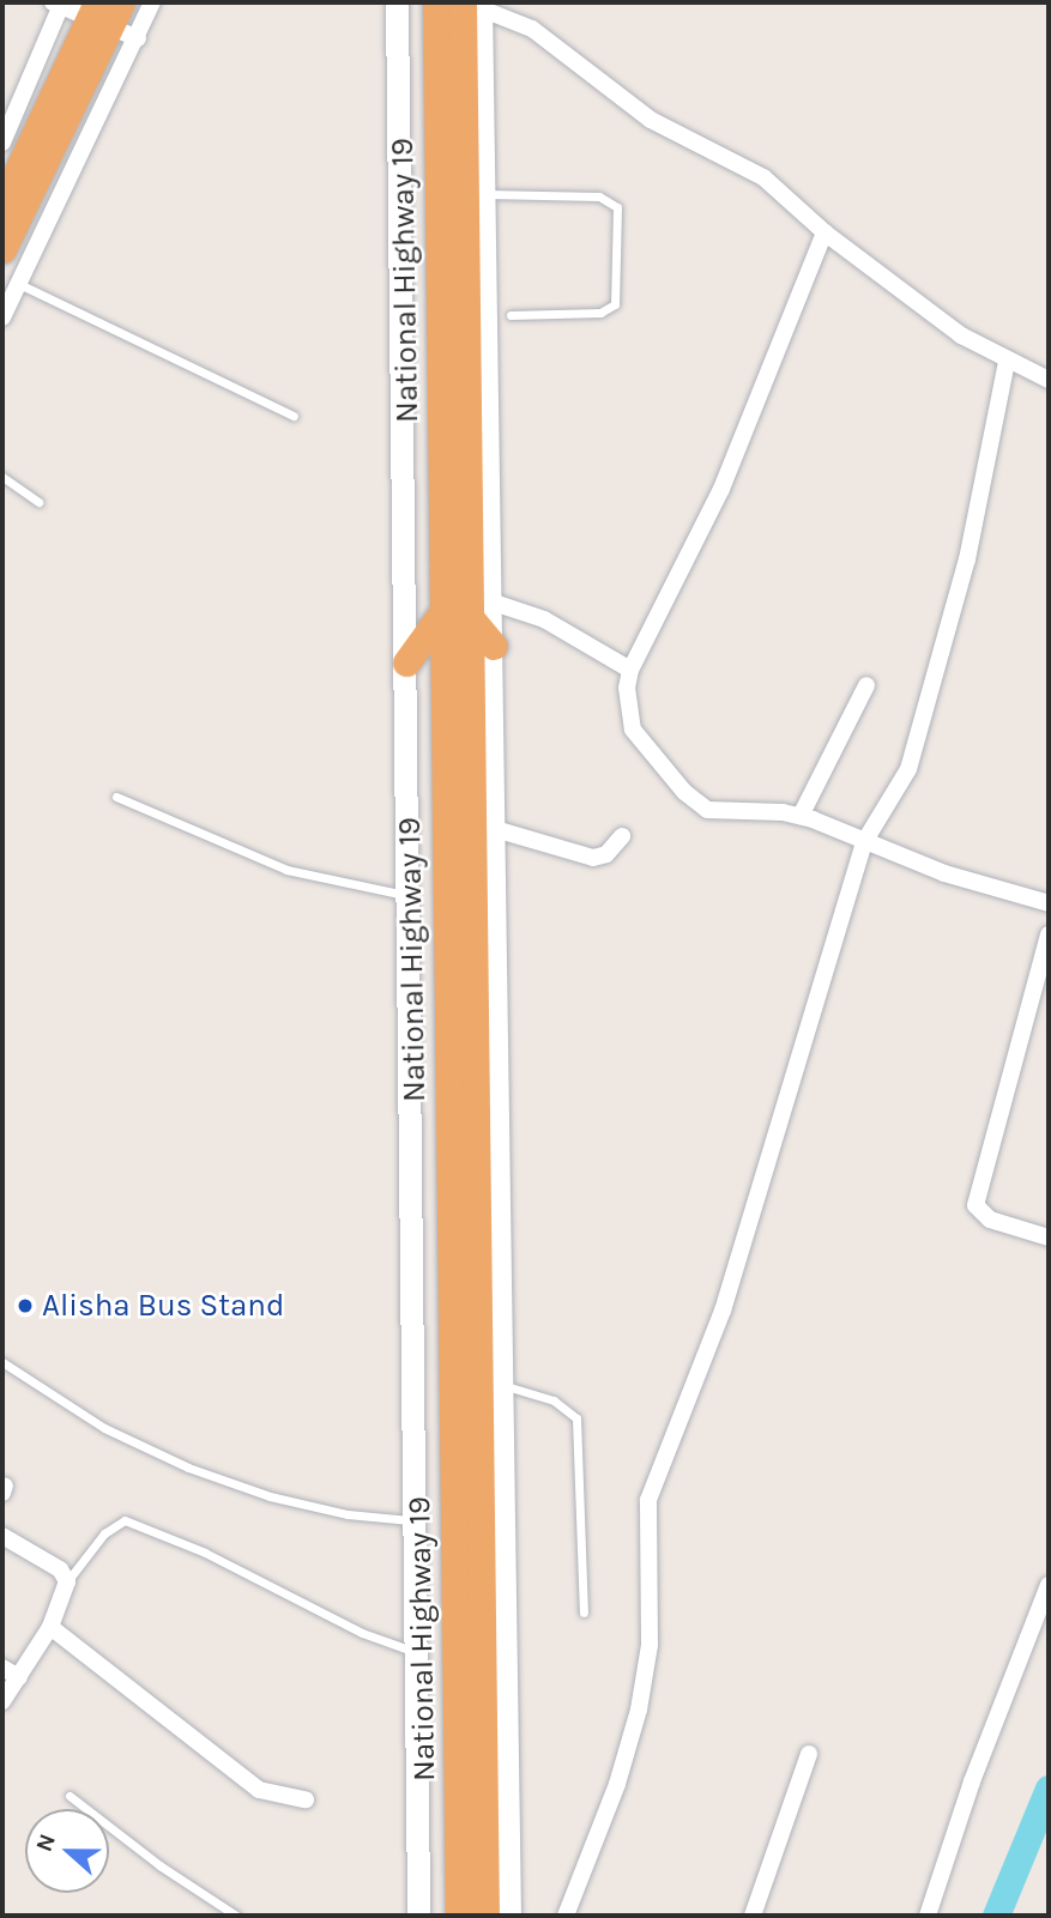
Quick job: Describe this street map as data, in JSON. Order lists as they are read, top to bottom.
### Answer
{
  "streets": {
    "highway": ["National Highway 19"]
  },
  "places": ["Alisha Bus Stand"],
  "north": "left"
}
